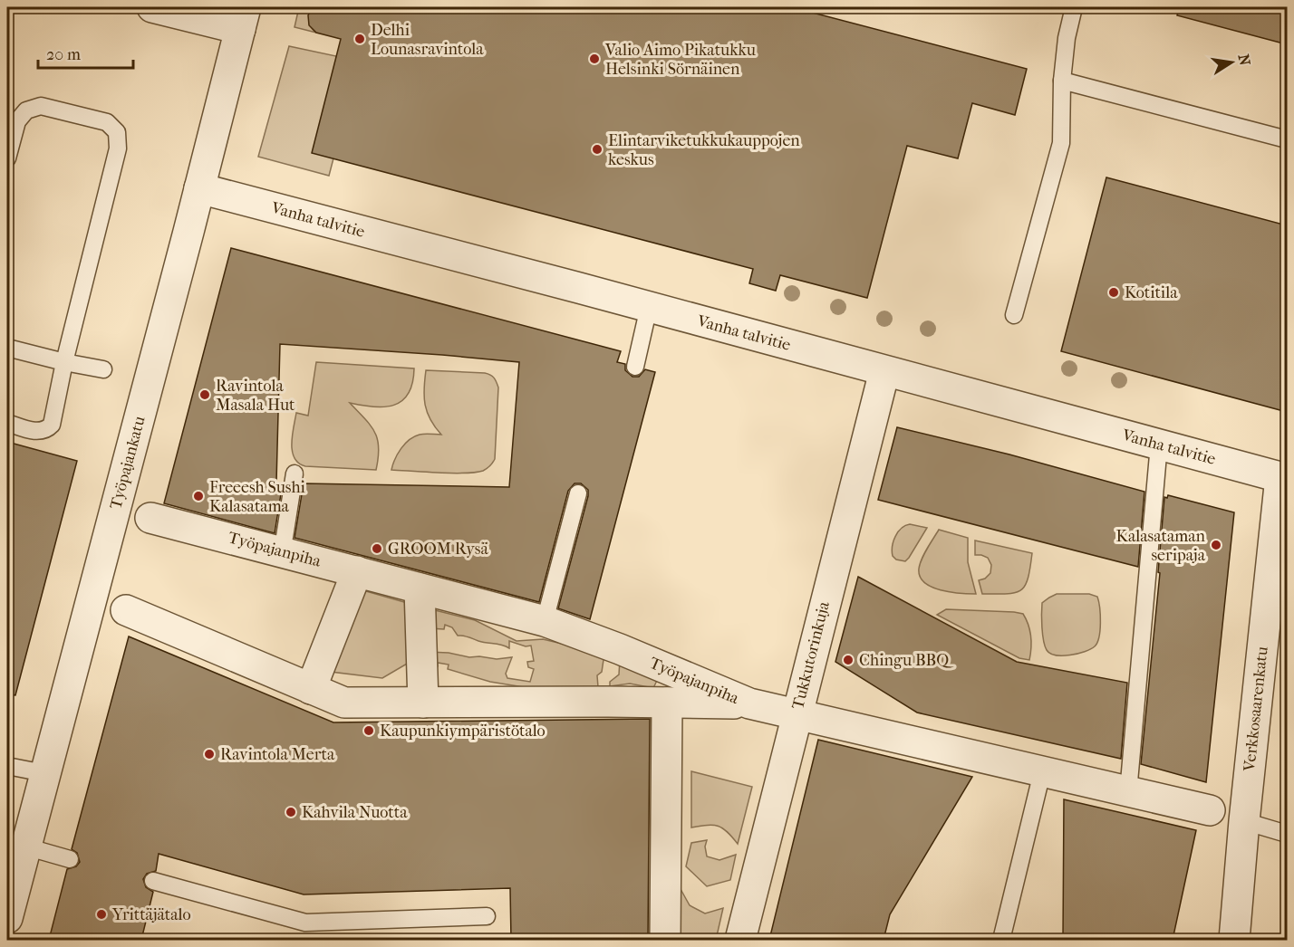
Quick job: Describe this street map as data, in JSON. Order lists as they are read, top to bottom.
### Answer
{
  "streets": {
    "street": [
      "Vanha talvitie",
      "Työpajankatu",
      "Työpajanpiha",
      "Tukkutorinkuja",
      "Verkkosaarenkatu"
    ]
  },
  "crossings": [
    ["Vanha talvitie", "Työpajankatu"],
    ["Vanha talvitie", "Tukkutorinkuja"],
    ["Vanha talvitie", "Verkkosaarenkatu"],
    ["Työpajankatu", "Työpajanpiha"]
  ],
  "places": [
    "Delhi Lounasravintola",
    "Valio Aimo Pikatukku Helsinki Sörnäinen",
    "Elintarviketukkukauppojen keskus",
    "Kotitila",
    "Ravintola Masala Hut",
    "Freeesh Sushi Kalasatama",
    "Kalasataman seripaja",
    "GROOM Rysä",
    "Chingu BBQ",
    "Kaupunkiympäristötalo",
    "Ravintola Merta",
    "Kahvila Nuotta",
    "Yrittäjätalo"
  ],
  "scale_bar": "20 m",
  "north": "right"
}
